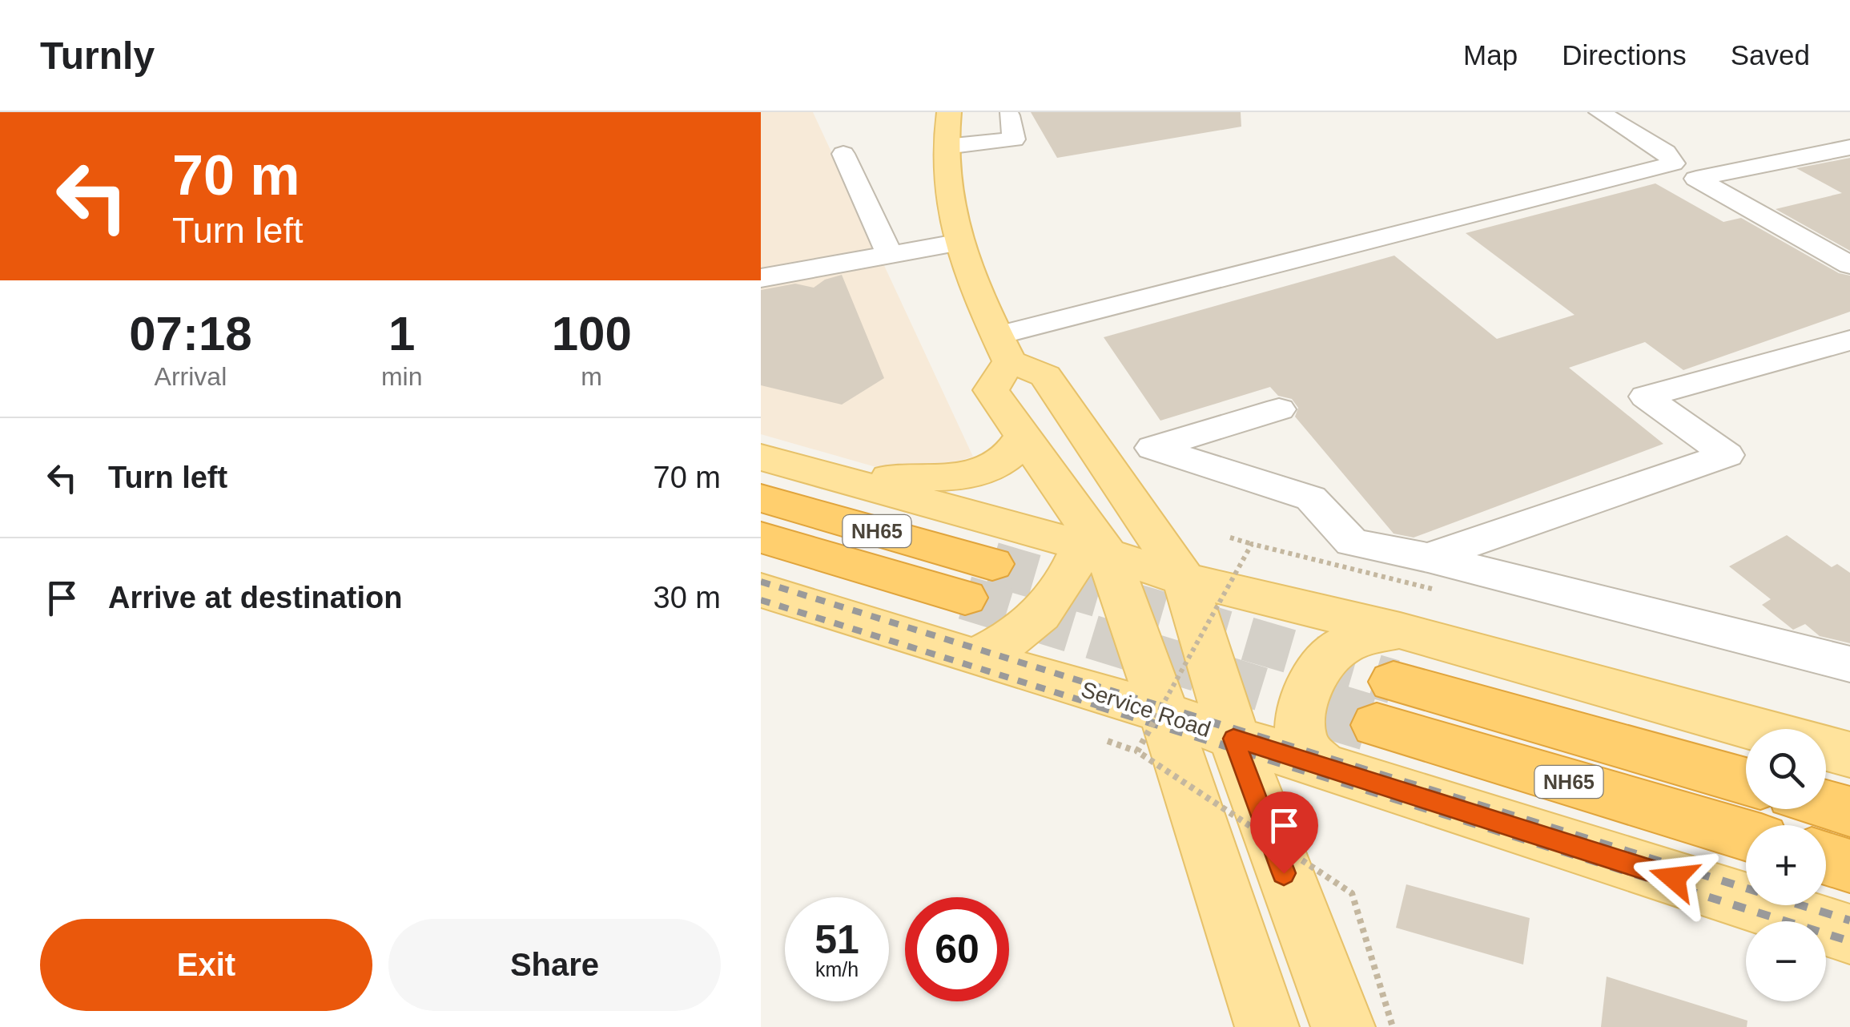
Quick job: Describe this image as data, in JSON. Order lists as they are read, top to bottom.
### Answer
{
  "streets": {
    "highway": ["NH65"],
    "main road": ["Service Road"]
  },
  "page": {
    "header": "Turnly",
    "nav": ["Map", "Directions", "Saved"],
    "turn": ["70 m", "Turn left"],
    "eta": [
      "07:18",
      "Arrival",
      "1",
      "min",
      "100",
      "m"
    ],
    "list": [
      {
        "name": "Turn left",
        "value": "70 m"
      },
      {
        "name": "Arrive at destination",
        "value": "30 m"
      }
    ],
    "map_buttons": ["+", "−"],
    "speed": "51 km/h",
    "limit": "60",
    "buttons": ["Exit", "Share"]
  }
}
